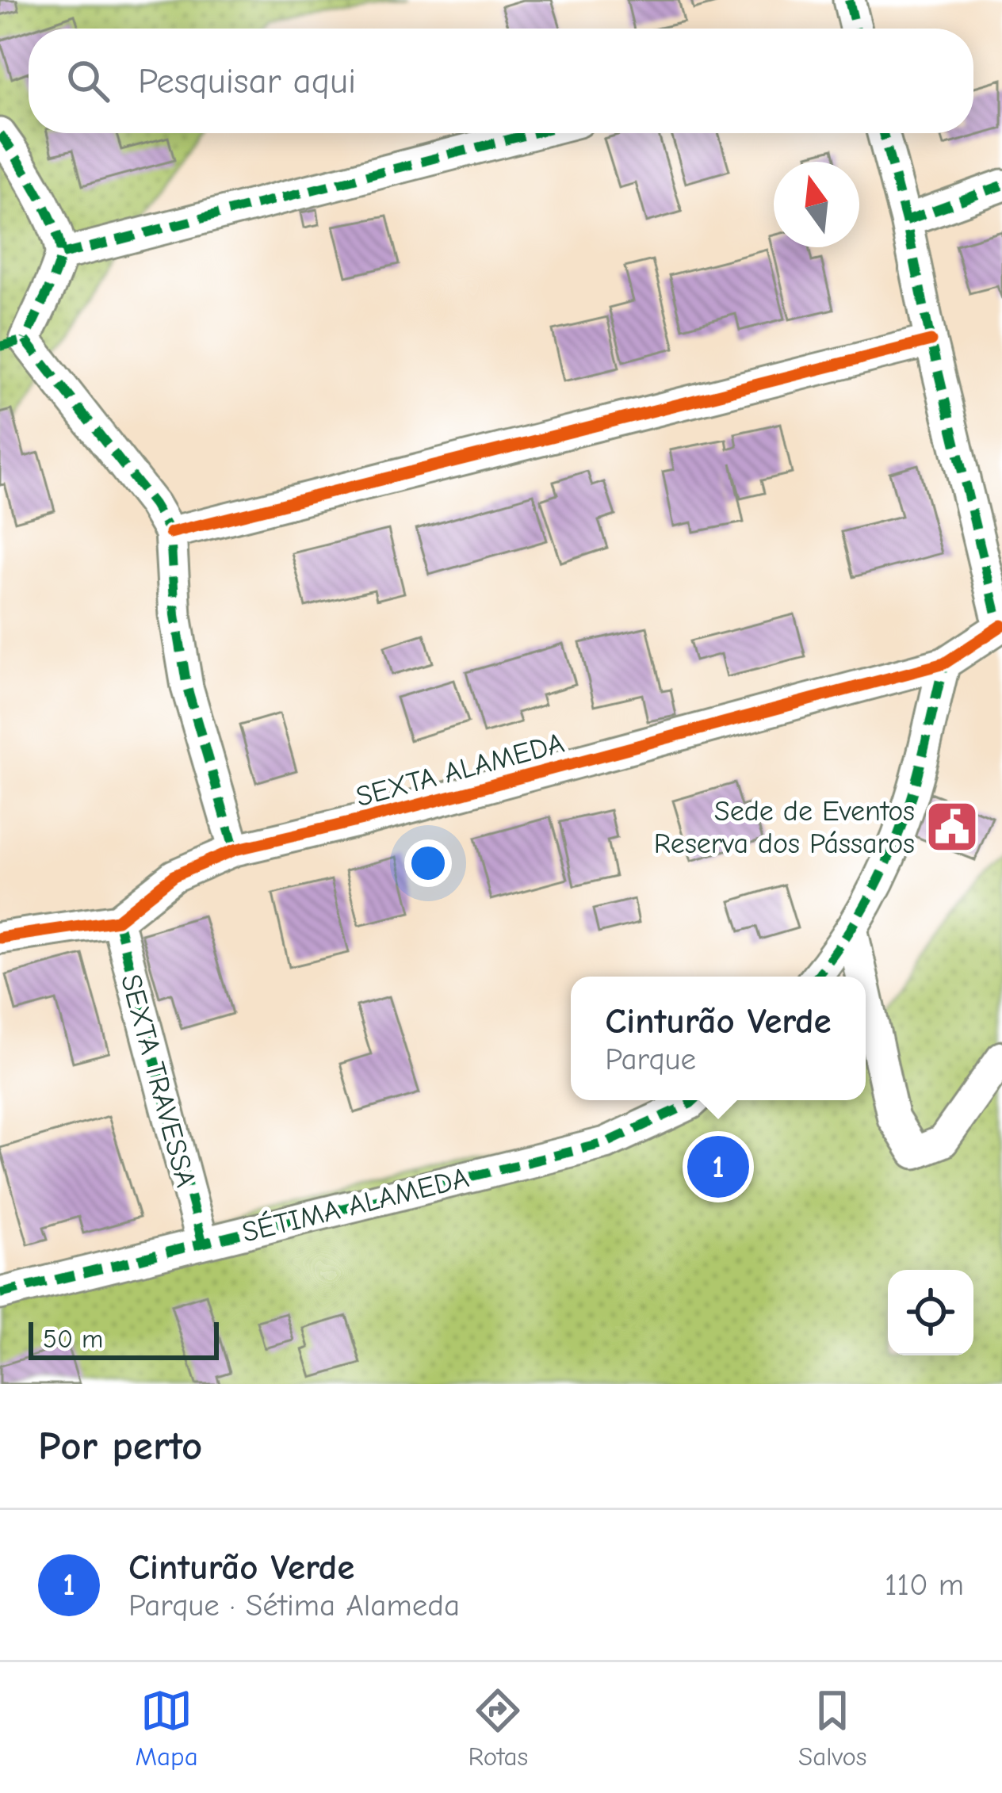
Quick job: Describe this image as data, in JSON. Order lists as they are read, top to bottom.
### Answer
{
  "streets": {
    "street": ["SEXTA ALAMEDA", "SEXTA TRAVESSA", "SÉTIMA ALAMEDA"]
  },
  "crossings": [
    ["SEXTA ALAMEDA", "SEXTA TRAVESSA"],
    ["SEXTA TRAVESSA", "SÉTIMA ALAMEDA"]
  ],
  "places": {
    "public building": ["Sede de Eventos Reserva dos Pássaros"]
  },
  "scale_bar": "50 m",
  "north": "top",
  "page": {
    "search": "Pesquisar aqui",
    "popup": ["Cinturão Verde", "Parque"],
    "pins": "1",
    "scale": "50 m",
    "heading": "Por perto",
    "list": [
      {
        "mark": "1",
        "name": "Cinturão Verde",
        "note": "Parque · Sétima Alameda",
        "value": "110 m"
      }
    ],
    "nav": ["Mapa", "Rotas", "Salvos"]
  }
}
